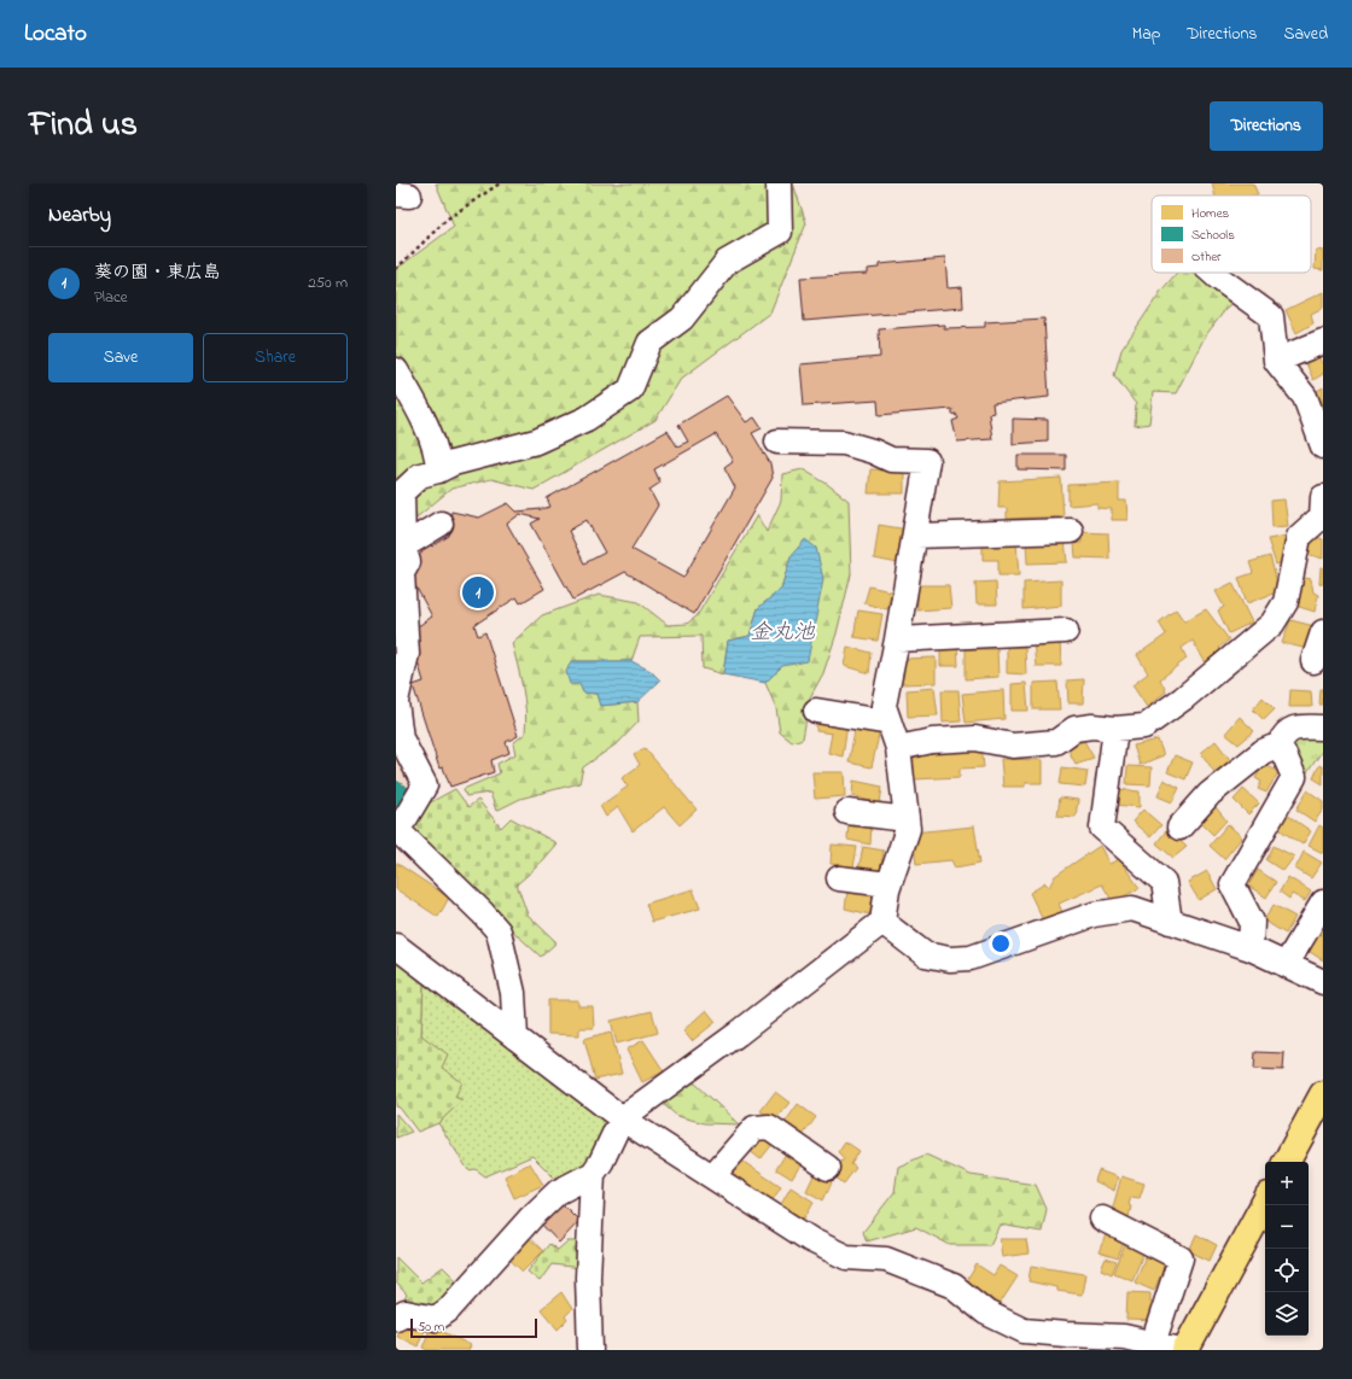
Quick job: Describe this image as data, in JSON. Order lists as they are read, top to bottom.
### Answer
{
  "water": ["金丸池"],
  "legend": ["Homes", "Schools", "Other"],
  "scale_bar": "50 m",
  "page": {
    "header": "Locato",
    "nav": ["Map", "Directions", "Saved"],
    "title": "Find us",
    "buttons": [
      "Directions",
      ["Save", "Share"]
    ],
    "heading": "Nearby",
    "list": [
      {
        "mark": "1",
        "name": "葵の園・東広島",
        "note": "Place",
        "value": "250 m"
      }
    ],
    "pins": "1",
    "map_buttons": ["+", "−"],
    "scale": "50 m"
  }
}
